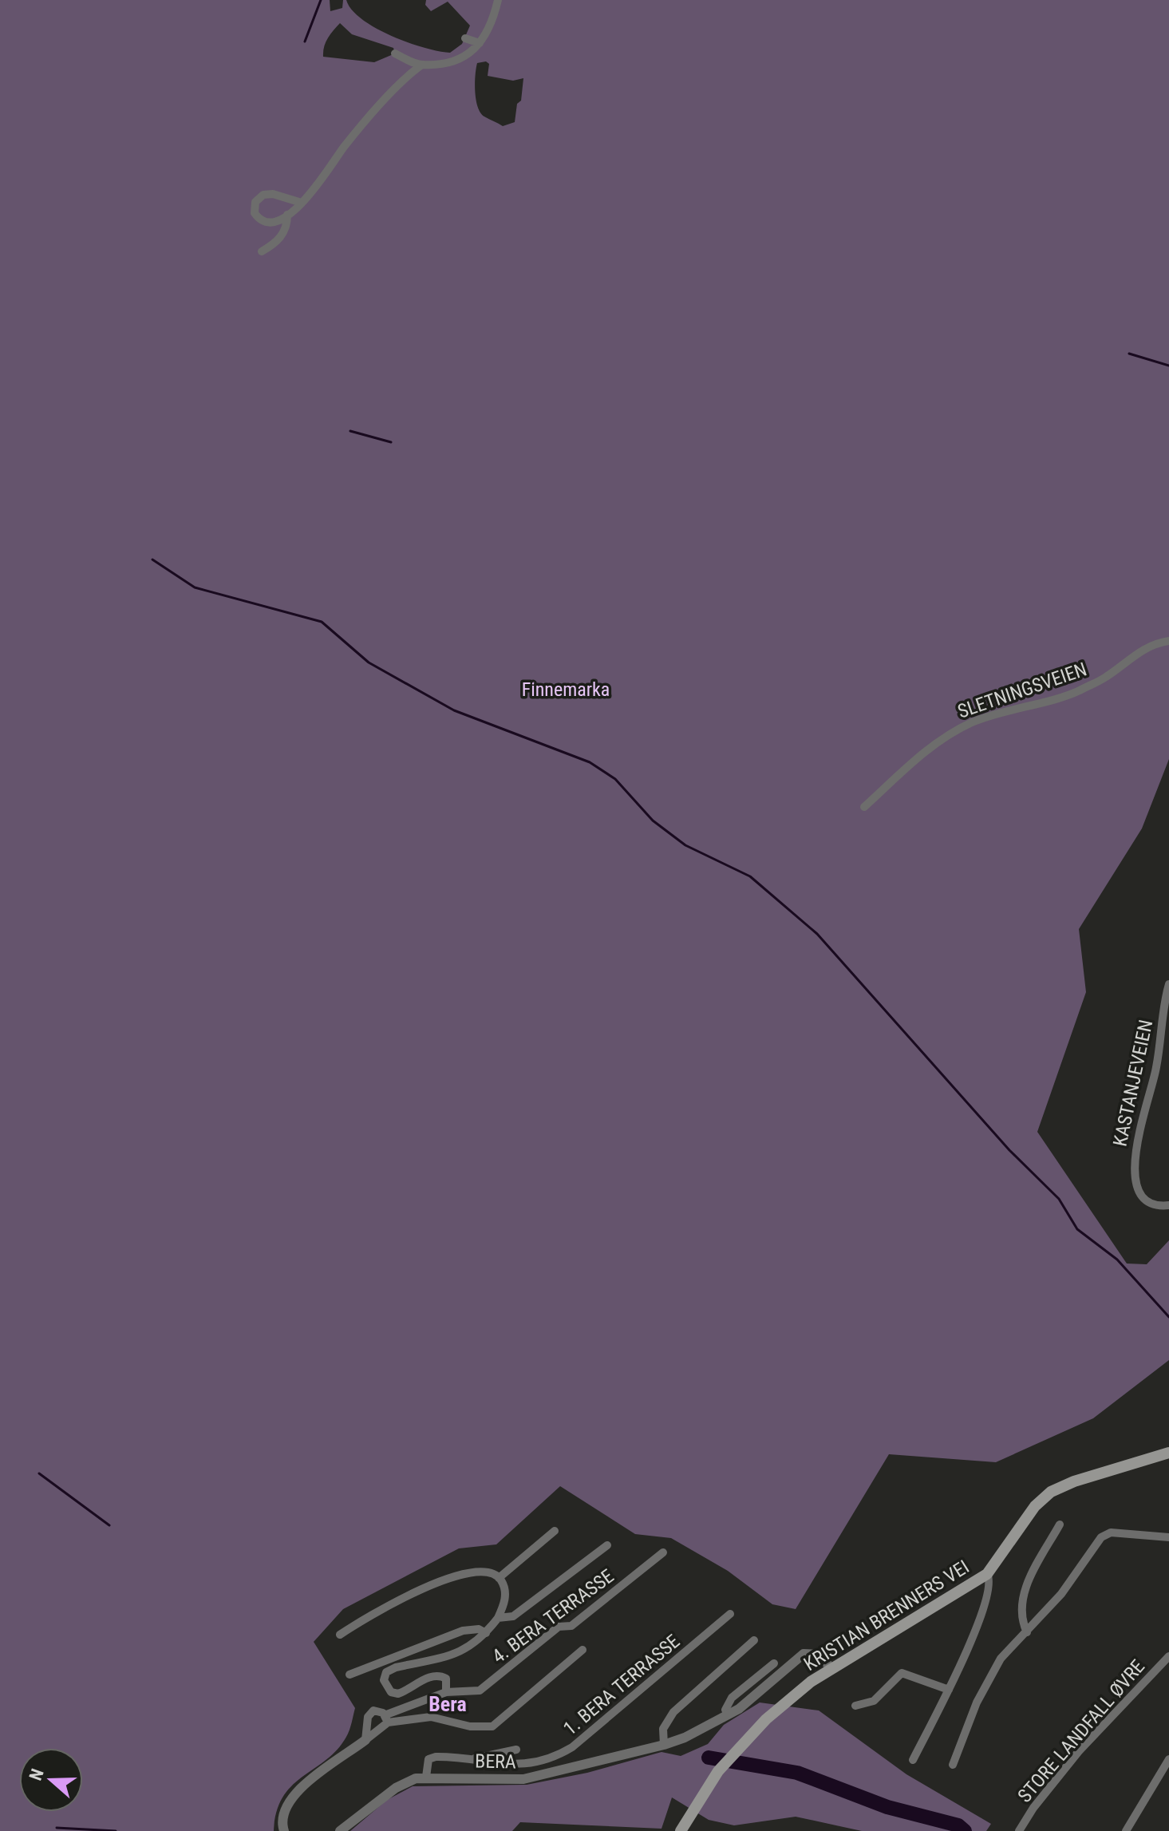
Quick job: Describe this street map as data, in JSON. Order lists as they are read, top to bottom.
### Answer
{
  "streets": {
    "main road": ["KRISTIAN BRENNERS VEI"],
    "street": [
      "SLETNINGSVEIEN",
      "KASTANJEVEIEN",
      "4. BERA TERRASSE",
      "1. BERA TERRASSE",
      "STORE LANDFALL ØVRE",
      "BERA"
    ]
  },
  "crossings": [
    ["KRISTIAN BRENNERS VEI", "BERA"],
    ["1. BERA TERRASSE", "BERA"]
  ],
  "districts": ["Bera"],
  "parks": ["Finnemarka"],
  "north": "left"
}
